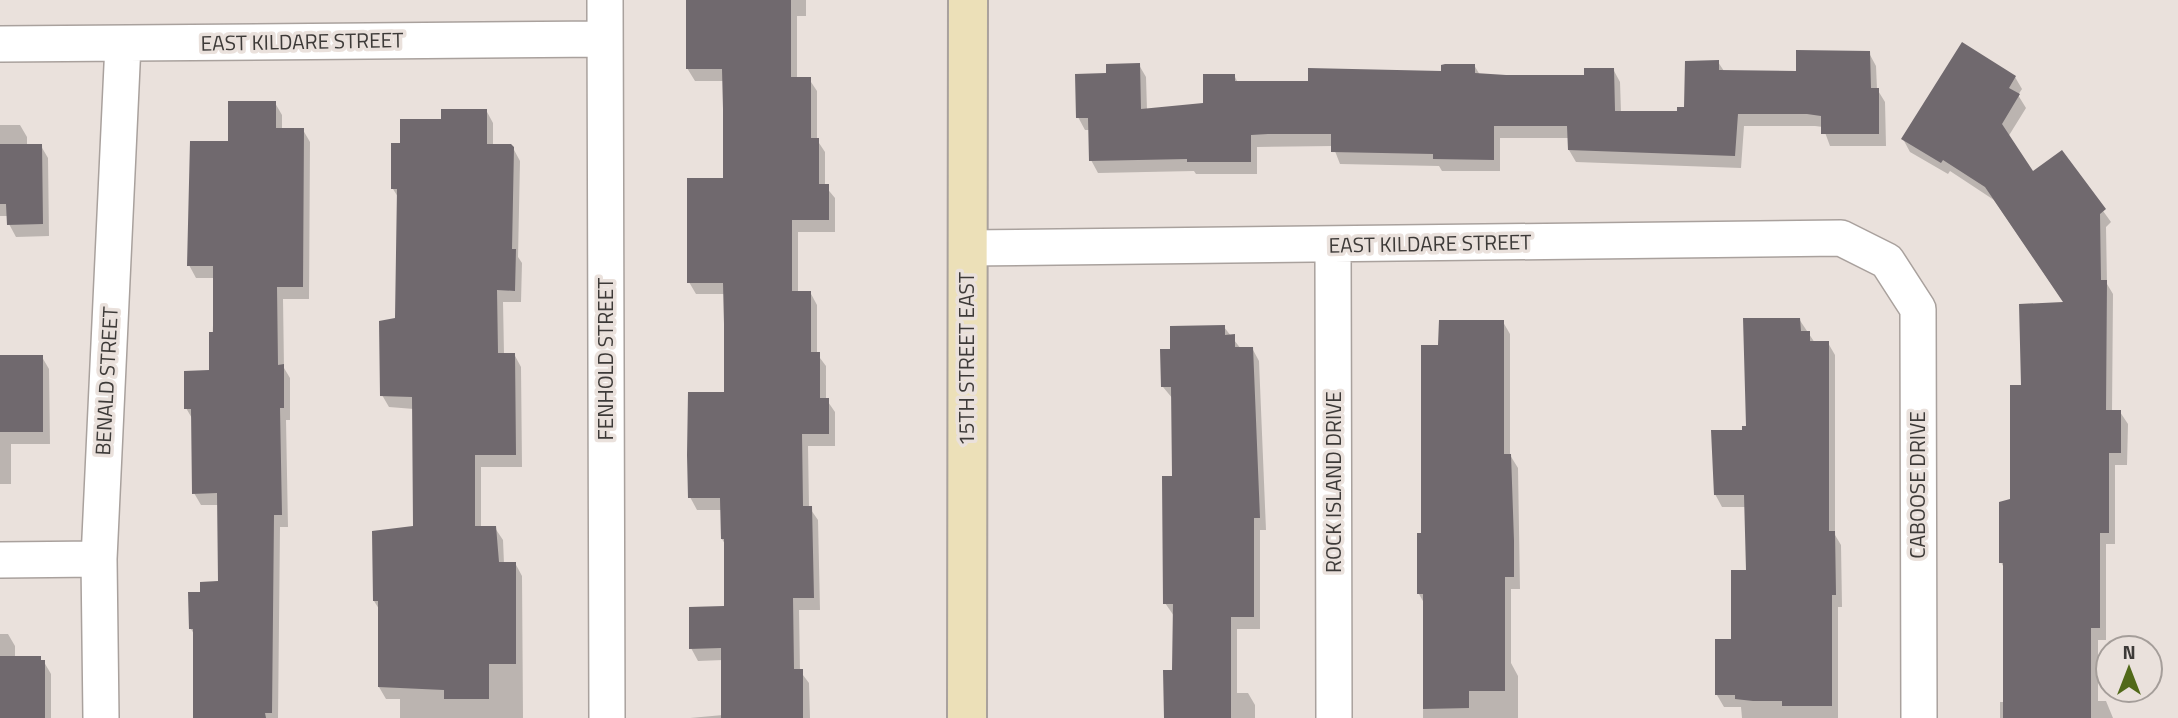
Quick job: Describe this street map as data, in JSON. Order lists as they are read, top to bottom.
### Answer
{
  "streets": {
    "street": [
      "EAST KILDARE STREET",
      "FENHOLD STREET",
      "15TH STREET EAST",
      "BENALD STREET",
      "ROCK ISLAND DRIVE",
      "CABOOSE DRIVE"
    ]
  },
  "crossings": [
    ["EAST KILDARE STREET", "FENHOLD STREET"],
    ["EAST KILDARE STREET", "15TH STREET EAST"],
    ["EAST KILDARE STREET", "BENALD STREET"],
    ["EAST KILDARE STREET", "ROCK ISLAND DRIVE"],
    ["EAST KILDARE STREET", "CABOOSE DRIVE"]
  ],
  "north": "top"
}
